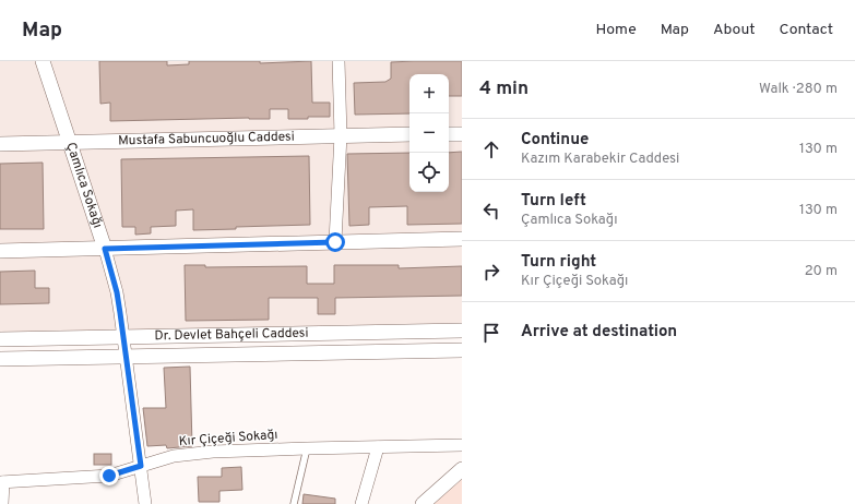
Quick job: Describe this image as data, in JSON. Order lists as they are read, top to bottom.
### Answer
{
  "streets": {
    "street": [
      "Mustafa Sabuncuoğlu Caddesi",
      "Çamlıca Sokağı",
      "Dr. Devlet Bahçeli Caddesi",
      "Kır Çiçeği Sokağı"
    ]
  },
  "crossings": [
    ["Mustafa Sabuncuoğlu Caddesi", "Çamlıca Sokağı"],
    ["Çamlıca Sokağı", "Dr. Devlet Bahçeli Caddesi"],
    ["Çamlıca Sokağı", "Kır Çiçeği Sokağı"]
  ],
  "page": {
    "header": "Map",
    "nav": [
      "Home",
      "Map",
      "About",
      "Contact"
    ],
    "heading": ["4 min", "Walk · 280 m"],
    "map_buttons": ["+", "−"],
    "list": [
      ["Continue", "Kazım Karabekir Caddesi", "130 m"],
      ["Turn left", "Çamlıca Sokağı", "130 m"],
      ["Turn right", "Kır Çiçeği Sokağı", "20 m"],
      "Arrive at destination"
    ]
  }
}
